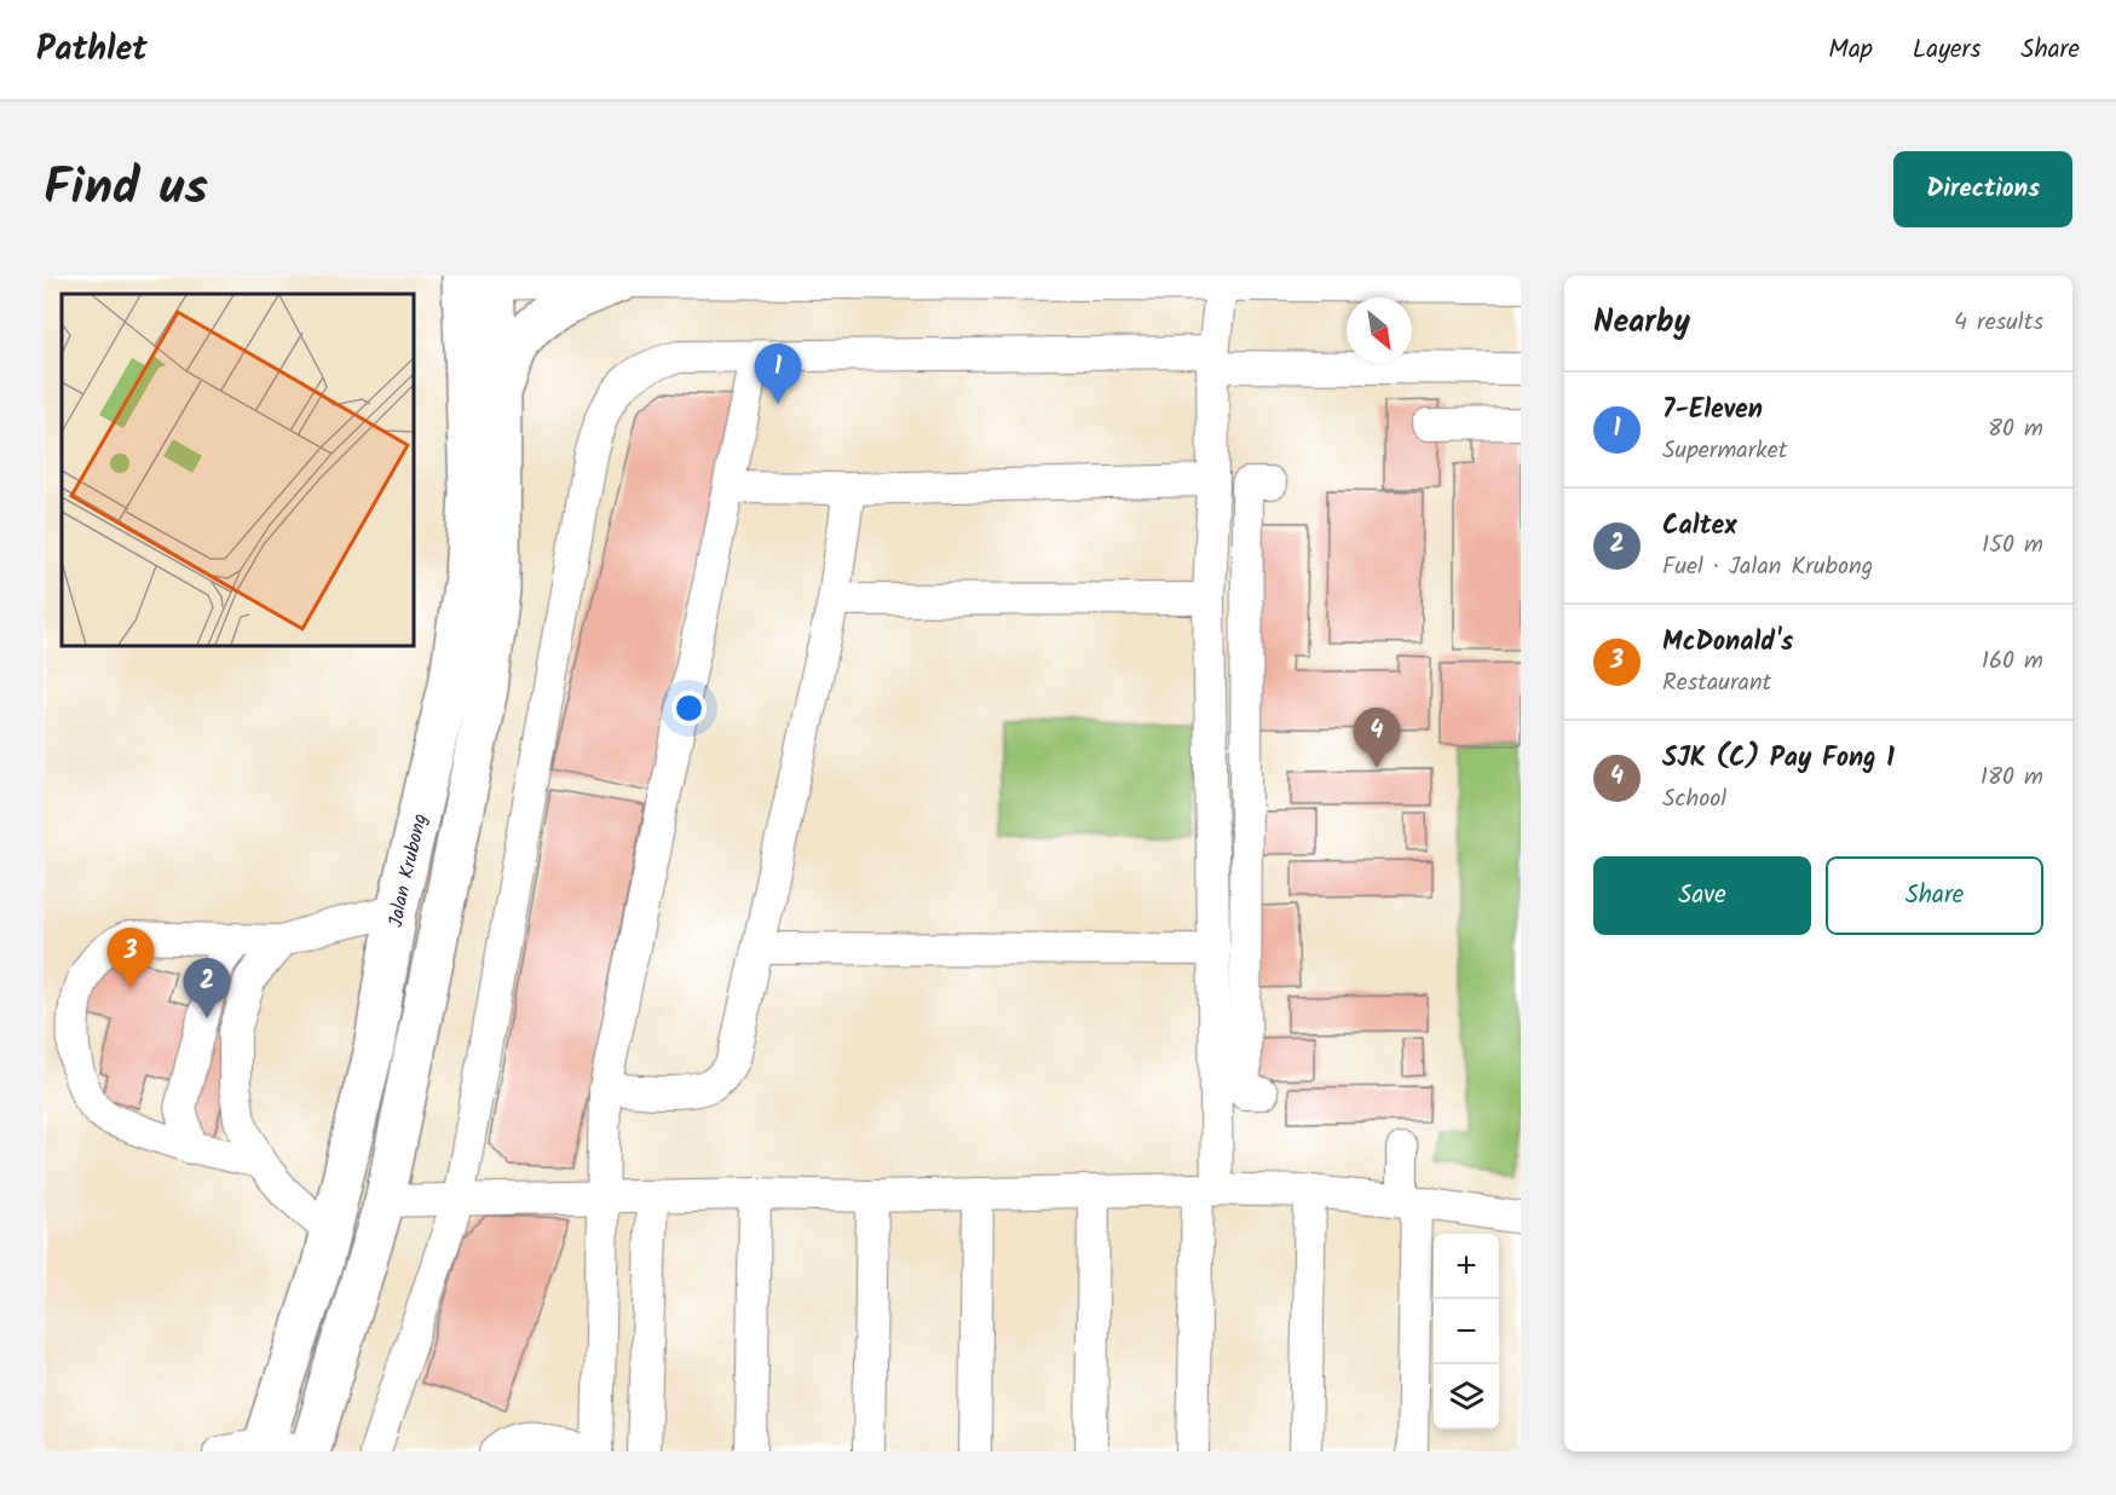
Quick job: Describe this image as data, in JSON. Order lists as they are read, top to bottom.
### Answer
{
  "streets": {
    "main road": ["Jalan Krubong"]
  },
  "north": "bottom right",
  "page": {
    "header": "Pathlet",
    "nav": ["Map", "Layers", "Share"],
    "title": "Find us",
    "buttons": [
      "Directions",
      ["Save", "Share"]
    ],
    "heading": ["Nearby", "4 results"],
    "pins": [
      "1",
      "4",
      "3",
      "2"
    ],
    "list": [
      {
        "mark": "1",
        "name": "7-Eleven",
        "note": "Supermarket",
        "value": "80 m"
      },
      {
        "mark": "2",
        "name": "Caltex",
        "note": "Fuel · Jalan Krubong",
        "value": "150 m"
      },
      {
        "mark": "3",
        "name": "McDonald's",
        "note": "Restaurant",
        "value": "160 m"
      },
      {
        "mark": "4",
        "name": "SJK (C) Pay Fong 1",
        "note": "School",
        "value": "180 m"
      }
    ],
    "map_buttons": ["+", "−"]
  }
}
